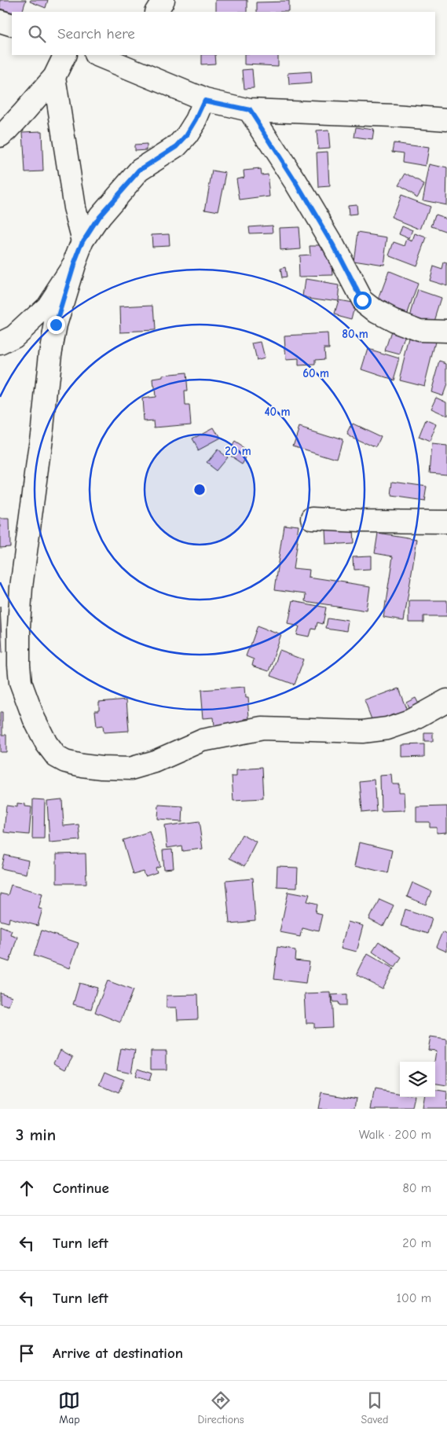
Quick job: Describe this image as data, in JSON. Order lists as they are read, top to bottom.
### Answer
{
  "page": {
    "search": "Search here",
    "heading": ["3 min", "Walk · 200 m"],
    "list": [
      ["Continue", "80 m"],
      ["Turn left", "20 m"],
      ["Turn left", "100 m"],
      "Arrive at destination"
    ],
    "nav": ["Map", "Directions", "Saved"]
  },
  "rings": [
    "80 m",
    "60 m",
    "40 m",
    "20 m"
  ]
}
